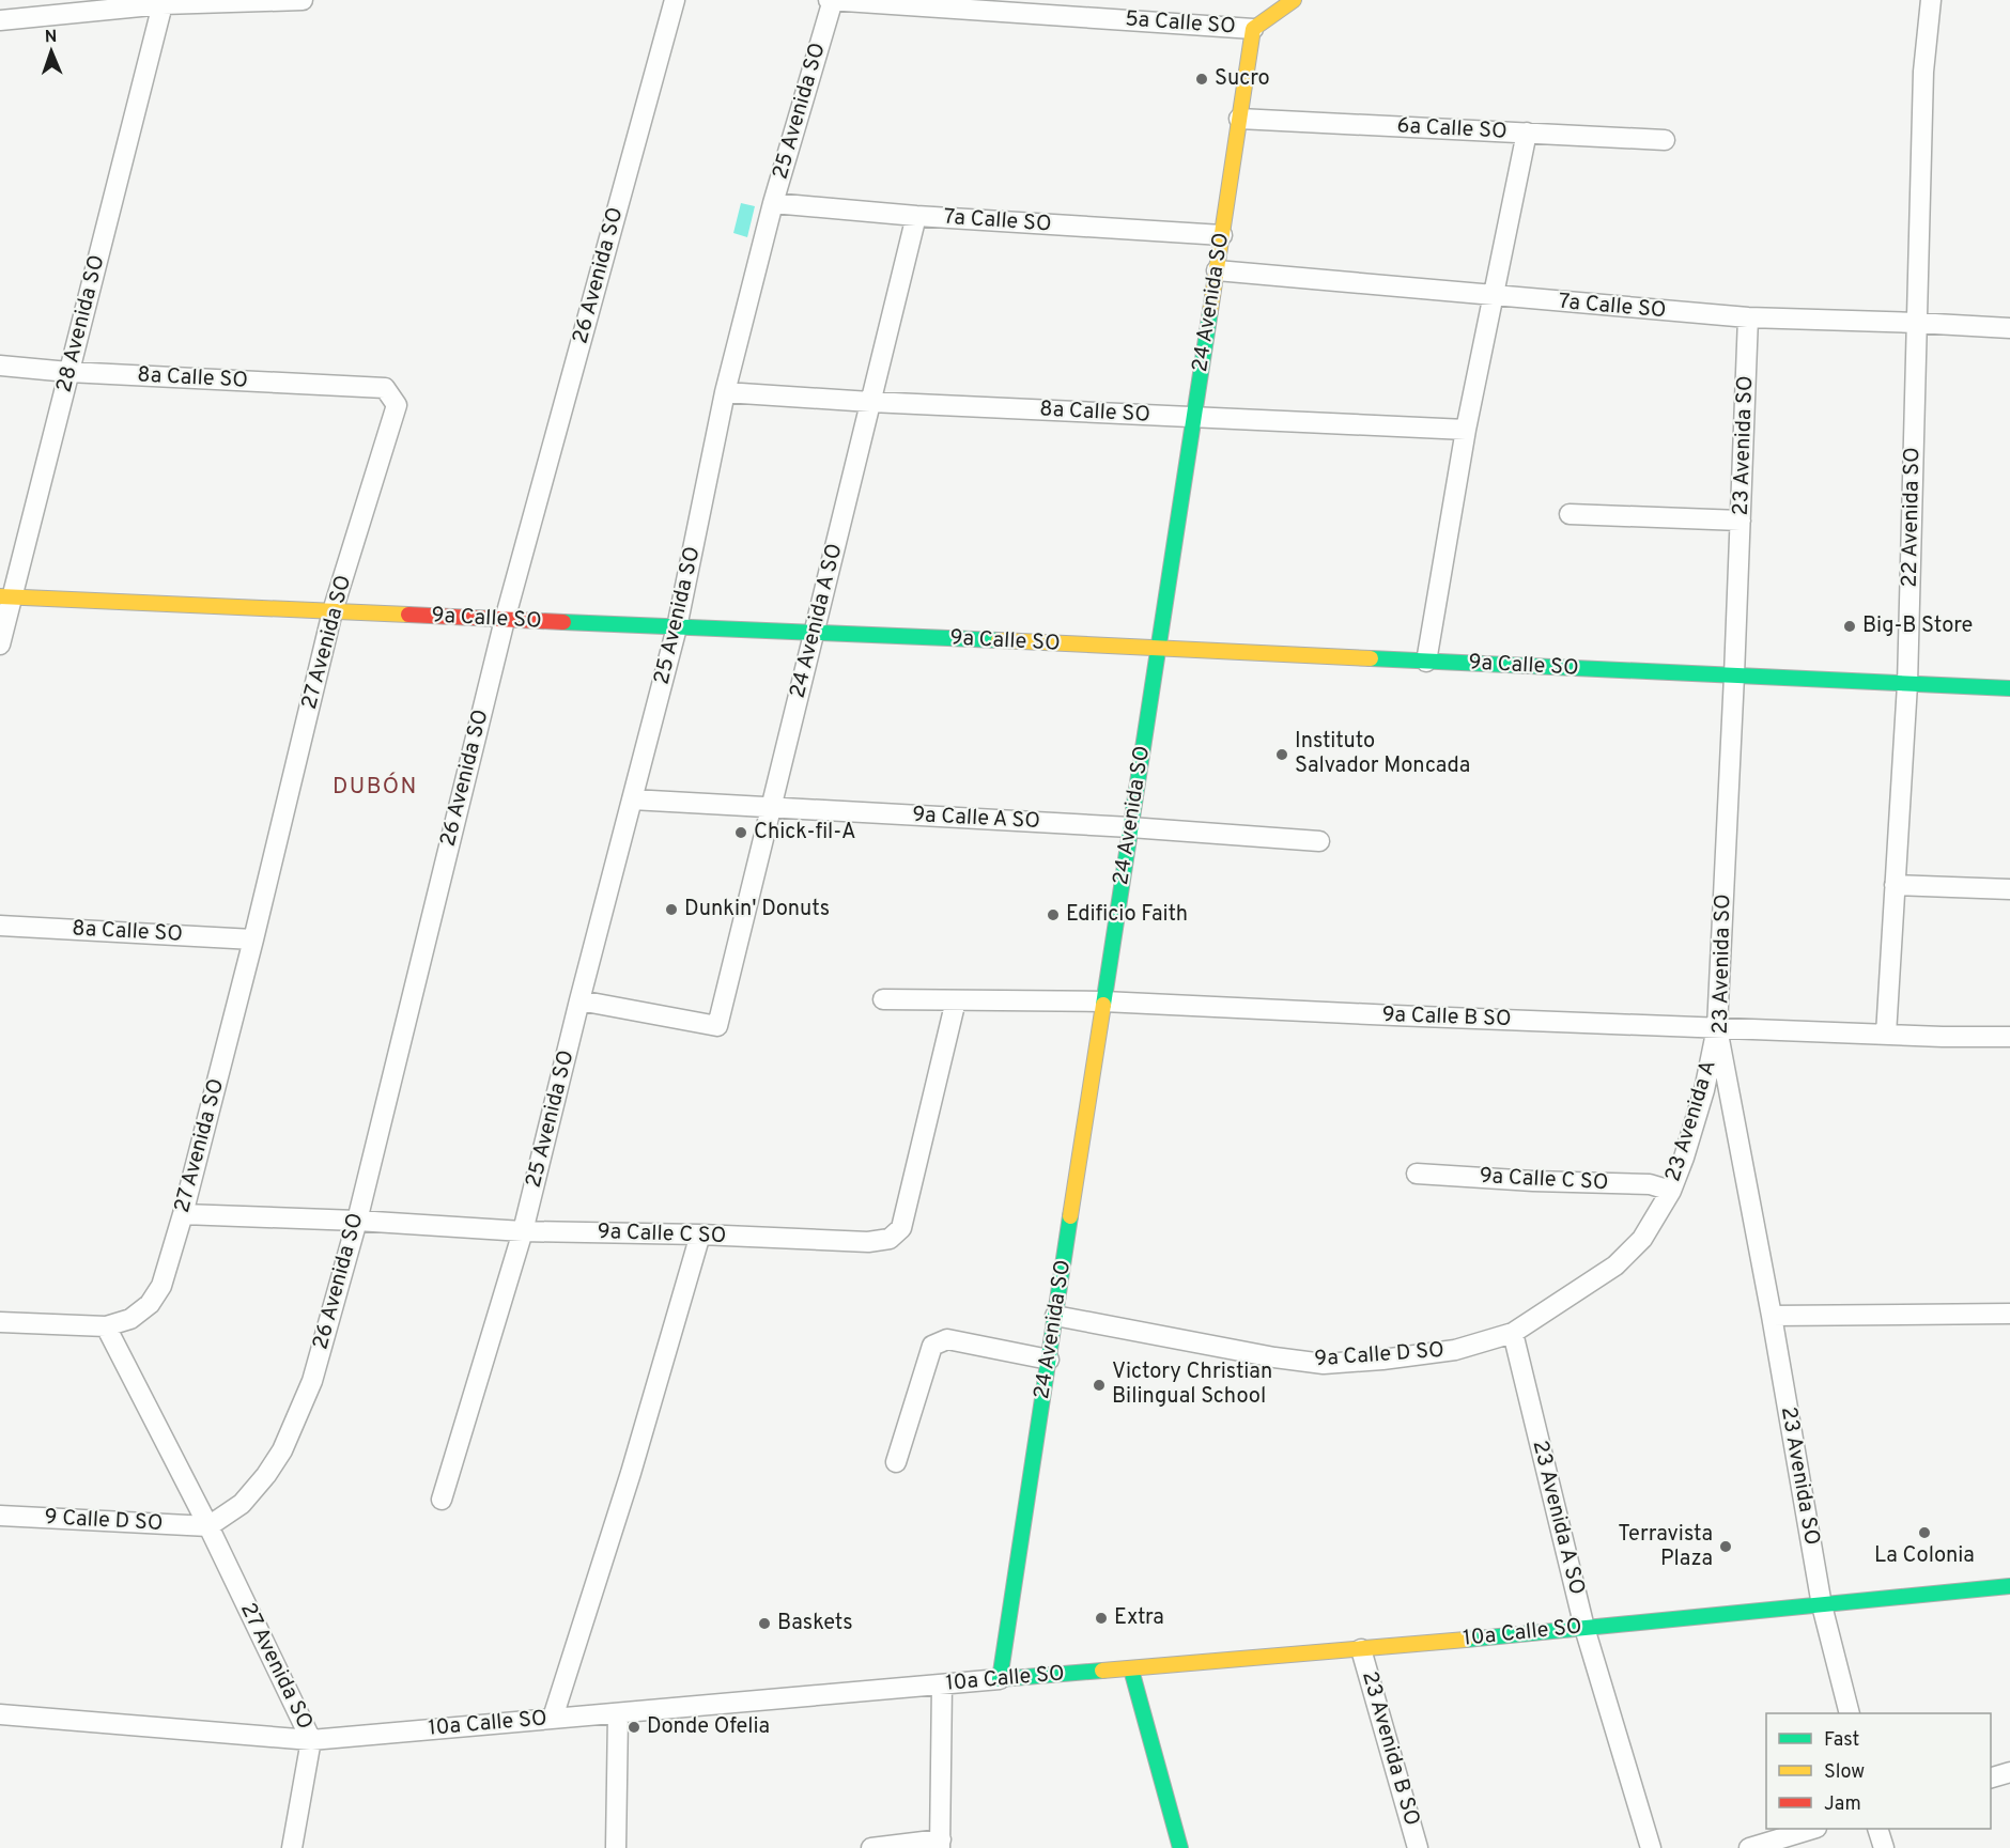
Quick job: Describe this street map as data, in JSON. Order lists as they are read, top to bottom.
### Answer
{
  "streets": {
    "street": [
      "5a Calle SO",
      "25 Avenida SO",
      "6a Calle SO",
      "7a Calle SO",
      "26 Avenida SO",
      "24 Avenida SO",
      "28 Avenida SO",
      "8a Calle SO",
      "23 Avenida SO",
      "22 Avenida SO",
      "9a Calle SO",
      "24 Avenida A SO",
      "27 Avenida SO",
      "9a Calle A SO",
      "9a Calle B SO",
      "23 Avenida A",
      "9a Calle C SO",
      "9a Calle D SO",
      "23 Avenida A SO",
      "9 Calle D SO",
      "10a Calle SO",
      "23 Avenida B SO"
    ]
  },
  "crossings": [
    ["5a Calle SO", "25 Avenida SO"],
    ["5a Calle SO", "24 Avenida SO"],
    ["25 Avenida SO", "7a Calle SO"],
    ["25 Avenida SO", "8a Calle SO"],
    ["25 Avenida SO", "9a Calle SO"],
    ["25 Avenida SO", "24 Avenida A SO"],
    ["25 Avenida SO", "9a Calle A SO"],
    ["25 Avenida SO", "9a Calle C SO"],
    ["6a Calle SO", "24 Avenida SO"],
    ["7a Calle SO", "24 Avenida SO"],
    ["7a Calle SO", "23 Avenida SO"],
    ["7a Calle SO", "22 Avenida SO"],
    ["7a Calle SO", "24 Avenida A SO"],
    ["26 Avenida SO", "9a Calle SO"],
    ["26 Avenida SO", "27 Avenida SO"],
    ["26 Avenida SO", "9a Calle C SO"],
    ["26 Avenida SO", "9 Calle D SO"],
    ["24 Avenida SO", "8a Calle SO"],
    ["24 Avenida SO", "9a Calle SO"],
    ["24 Avenida SO", "9a Calle A SO"],
    ["24 Avenida SO", "9a Calle B SO"],
    ["24 Avenida SO", "9a Calle D SO"],
    ["24 Avenida SO", "10a Calle SO"],
    ["28 Avenida SO", "8a Calle SO"],
    ["28 Avenida SO", "9a Calle SO"],
    ["8a Calle SO", "24 Avenida A SO"],
    ["8a Calle SO", "27 Avenida SO"],
    ["23 Avenida SO", "9a Calle SO"],
    ["23 Avenida SO", "9a Calle B SO"],
    ["23 Avenida SO", "23 Avenida A"],
    ["23 Avenida SO", "10a Calle SO"],
    ["22 Avenida SO", "9a Calle SO"],
    ["22 Avenida SO", "9a Calle B SO"],
    ["9a Calle SO", "24 Avenida A SO"],
    ["9a Calle SO", "27 Avenida SO"],
    ["24 Avenida A SO", "9a Calle A SO"],
    ["27 Avenida SO", "9a Calle C SO"],
    ["27 Avenida SO", "9 Calle D SO"],
    ["27 Avenida SO", "10a Calle SO"],
    ["9a Calle B SO", "23 Avenida A"],
    ["9a Calle B SO", "9a Calle C SO"],
    ["23 Avenida A", "9a Calle C SO"],
    ["23 Avenida A", "9a Calle D SO"],
    ["23 Avenida A", "23 Avenida A SO"],
    ["9a Calle D SO", "23 Avenida A SO"],
    ["23 Avenida A SO", "10a Calle SO"],
    ["10a Calle SO", "23 Avenida B SO"]
  ],
  "districts": ["DUBÓN"],
  "places": [
    "Sucro",
    "Big-B Store",
    "Instituto Salvador Moncada",
    "Chick-fil-A",
    "Dunkin' Donuts",
    "Edificio Faith",
    "Victory Christian Bilingual School",
    "La Colonia",
    "Terravista Plaza",
    "Extra",
    "Baskets",
    "Donde Ofelia"
  ],
  "legend": ["Fast", "Slow", "Jam"],
  "north": "top"
}
